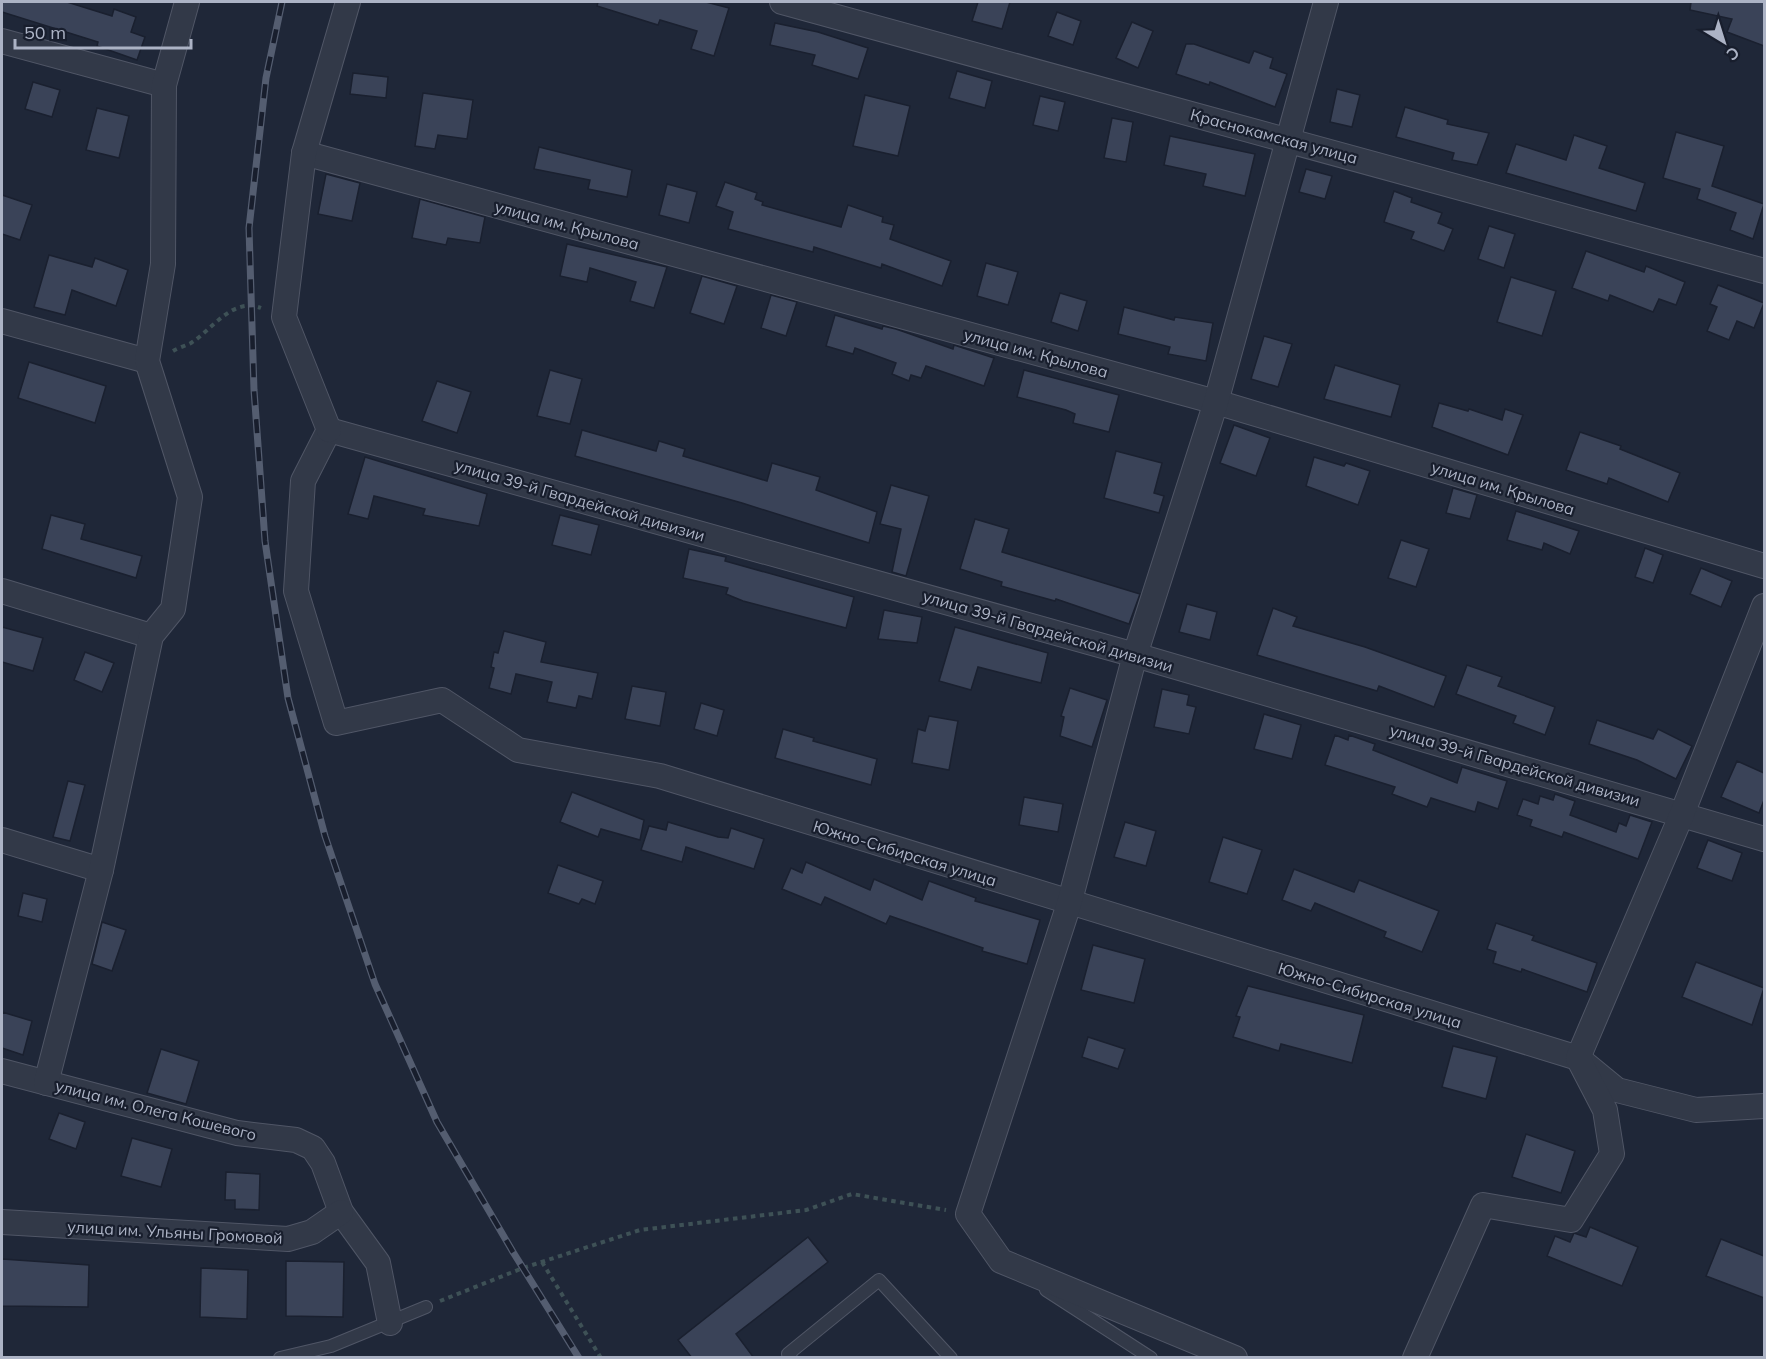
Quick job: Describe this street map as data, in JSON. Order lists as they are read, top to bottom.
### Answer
{
  "streets": {
    "street": [
      "Краснокамская улица",
      "улица им. Крылова",
      "улица 39-й Гвардейской дивизии",
      "Южно-Сибирская улица",
      "улица им. Олега Кошевого",
      "улица им. Ульяны Громовой"
    ]
  },
  "crossings": [
    ["улица 39-й Гвардейской дивизии", "Южно-Сибирская улица"],
    ["улица им. Олега Кошевого", "улица им. Ульяны Громовой"]
  ],
  "scale_bar": "50 m",
  "north": "bottom right"
}
